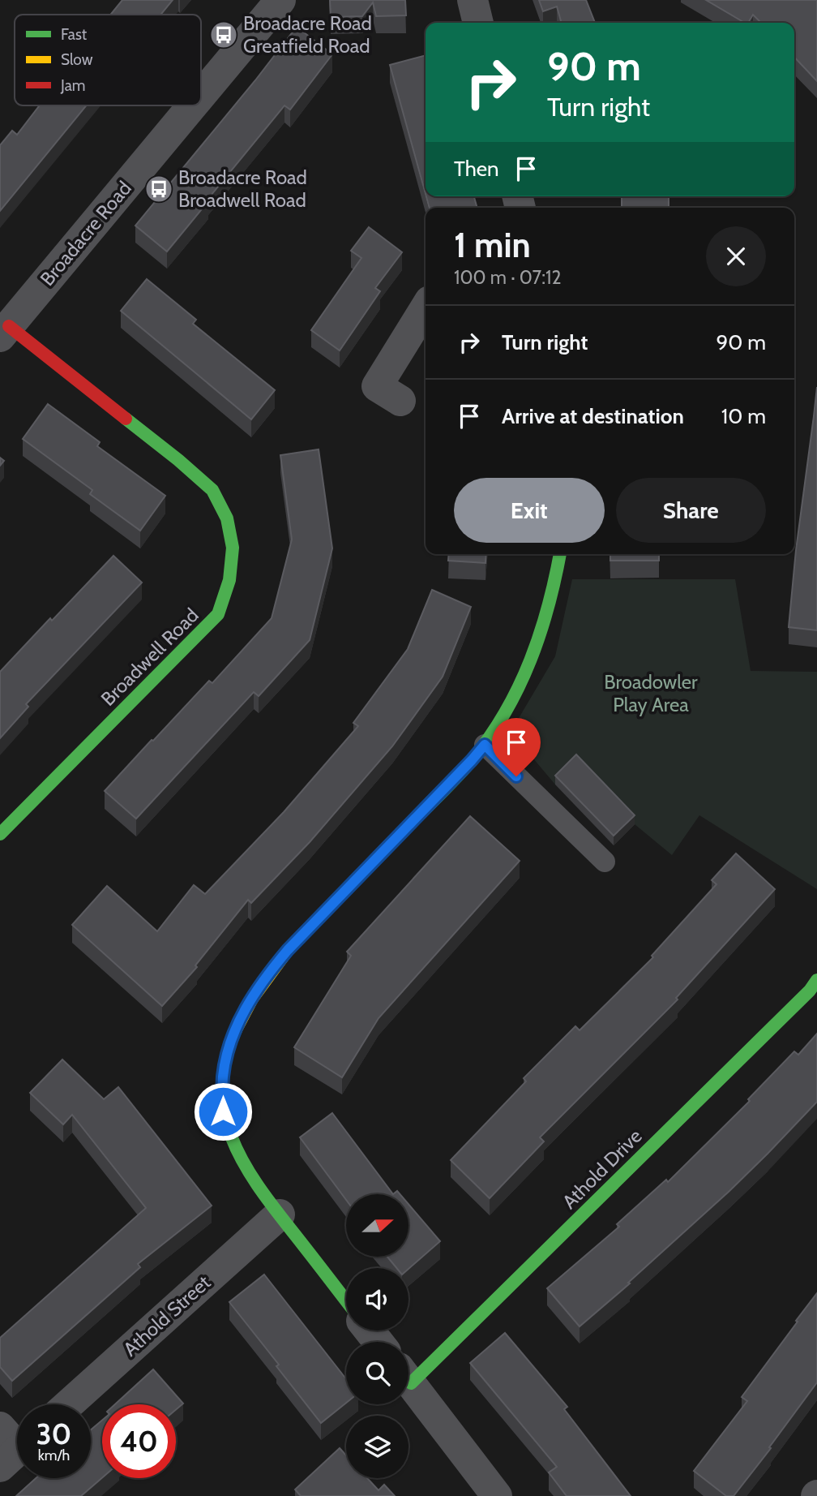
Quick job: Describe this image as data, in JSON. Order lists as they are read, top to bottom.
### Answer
{
  "streets": {
    "street": [
      "Broadacre Road",
      "Broadwell Road",
      "Athold Drive",
      "Athold Street"
    ]
  },
  "crossings": [
    ["Broadacre Road", "Broadwell Road"]
  ],
  "parks": ["Broadowler Play Area"],
  "places": {
    "bus stop": ["Broadacre Road Greatfield Road", "Broadacre Road Broadwell Road"]
  },
  "legend": ["Fast", "Slow", "Jam"],
  "north": "right",
  "page": {
    "turn": ["90 m", "Turn right"],
    "then": "Then",
    "heading": ["1 min", "100 m · 07:12"],
    "list": [
      {
        "name": "Turn right",
        "value": "90 m"
      },
      {
        "name": "Arrive at destination",
        "value": "10 m"
      }
    ],
    "buttons": ["Exit", "Share"],
    "speed": "30 km/h",
    "limit": "40"
  }
}
